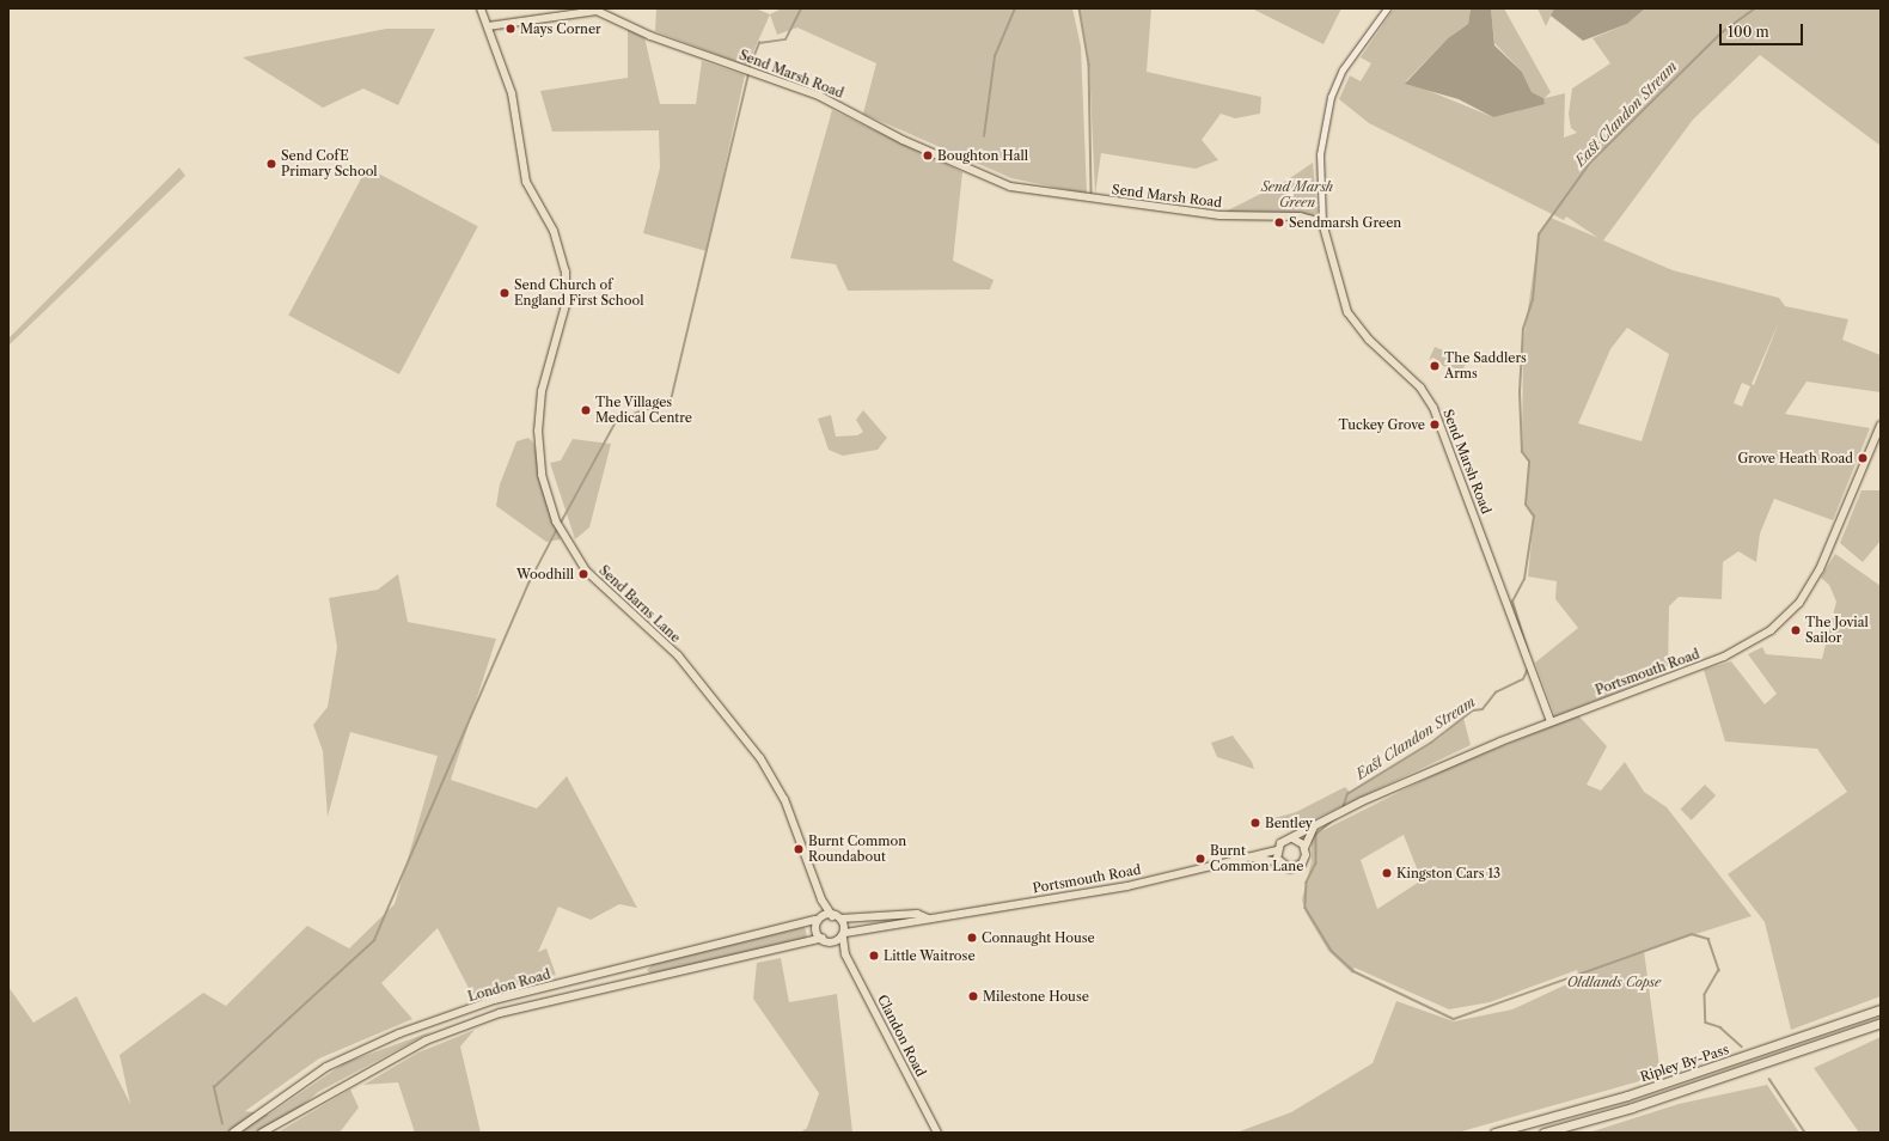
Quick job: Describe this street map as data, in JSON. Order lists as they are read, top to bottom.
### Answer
{
  "streets": {
    "highway": ["Ripley By-Pass"],
    "main road": [
      "Send Marsh Road",
      "Send Barns Lane",
      "Portsmouth Road",
      "London Road",
      "Clandon Road"
    ]
  },
  "crossings": [
    ["Send Marsh Road", "Send Barns Lane"],
    ["Send Marsh Road", "Portsmouth Road"],
    ["Send Barns Lane", "Portsmouth Road"],
    ["Send Barns Lane", "London Road"],
    ["Send Barns Lane", "Clandon Road"],
    ["Portsmouth Road", "London Road"],
    ["Portsmouth Road", "Clandon Road"],
    ["London Road", "Clandon Road"]
  ],
  "water": ["East Clandon Stream"],
  "parks": ["Send Marsh Green", "Oldlands Copse"],
  "places": [
    "Mays Corner",
    "Boughton Hall",
    "Send CofE Primary School",
    "Sendmarsh Green",
    "Send Church of England First School",
    "The Saddlers Arms",
    "The Villages Medical Centre",
    "Tuckey Grove",
    "Grove Heath Road",
    "Woodhill",
    "The Jovial Sailor",
    "Bentley",
    "Burnt Common Roundabout",
    "Burnt Common Lane",
    "Kingston Cars 13",
    "Connaught House",
    "Little Waitrose",
    "Milestone House"
  ],
  "scale_bar": "100 m"
}
